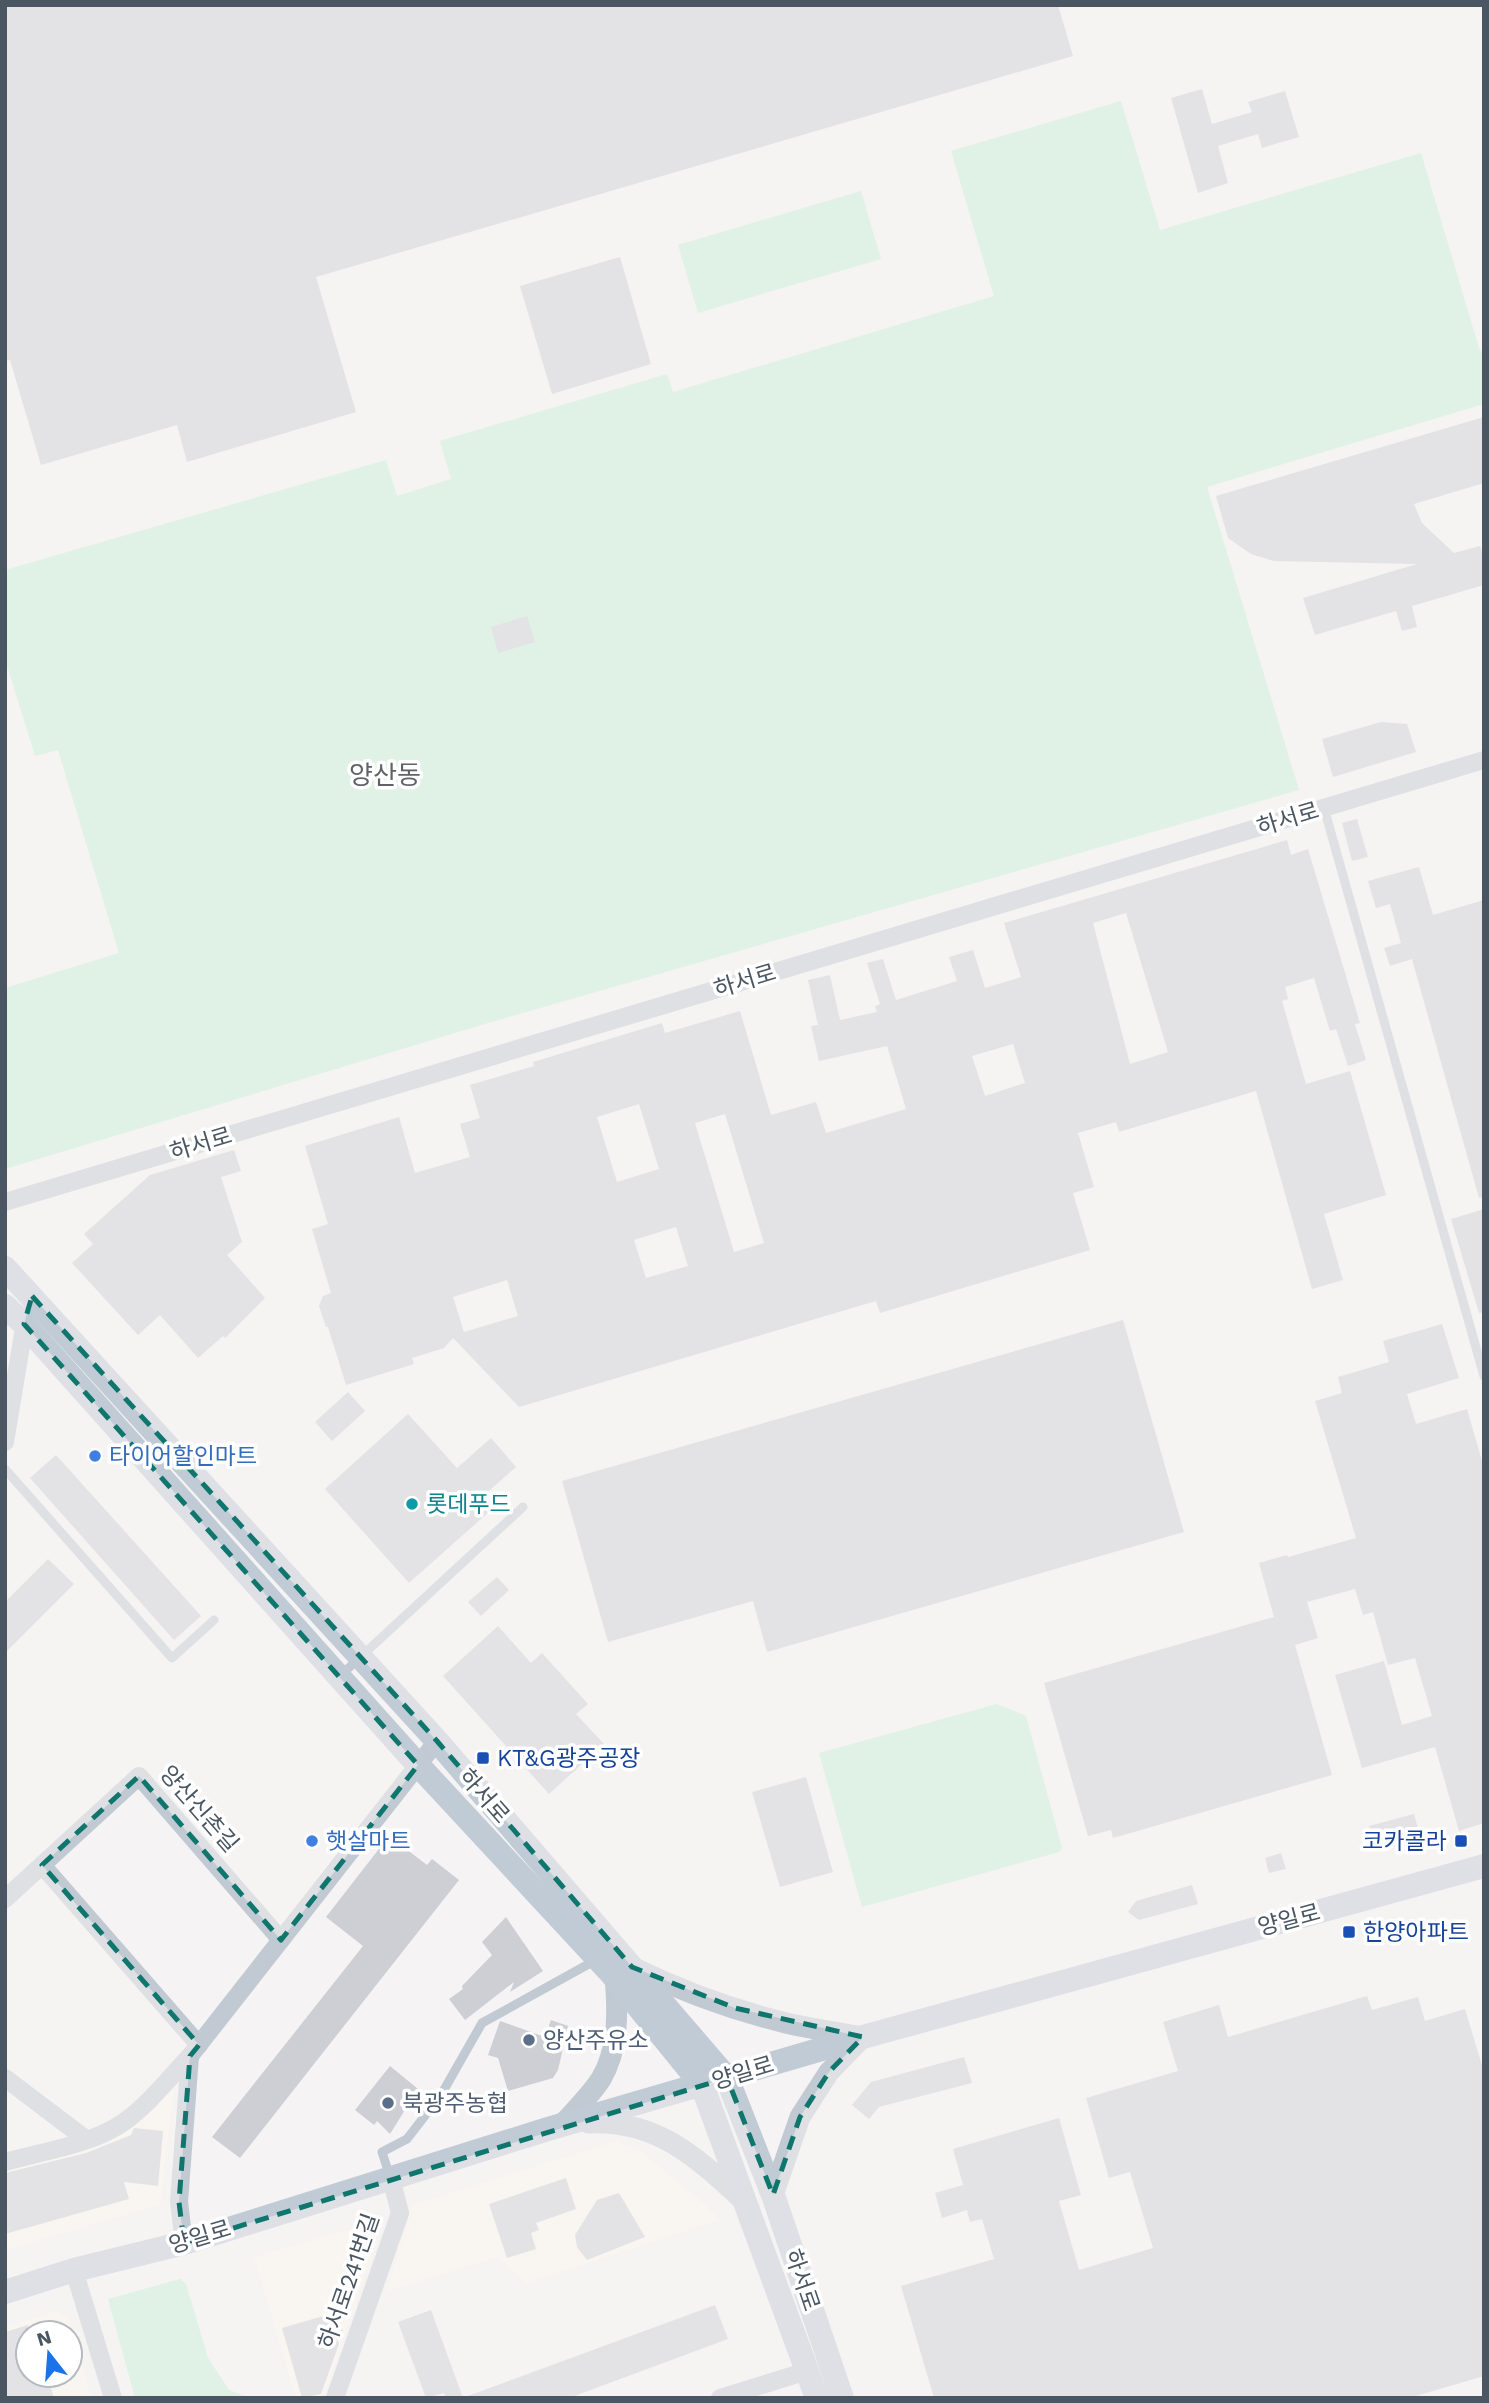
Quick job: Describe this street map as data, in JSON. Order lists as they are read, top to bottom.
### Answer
{
  "streets": {
    "main road": ["하서로", "양일로"],
    "street": ["양산신촌길", "하서로241번길"]
  },
  "crossings": [
    ["하서로", "양일로"],
    ["양일로", "하서로241번길"]
  ],
  "districts": ["양산동"],
  "places": {
    "other": [
      "타이어할인마트",
      "롯데푸드",
      "햇살마트",
      "양산주유소",
      "북광주농협"
    ],
    "transit": ["KT&G광주공장", "코카콜라", "한양아파트"]
  },
  "north": "top"
}
